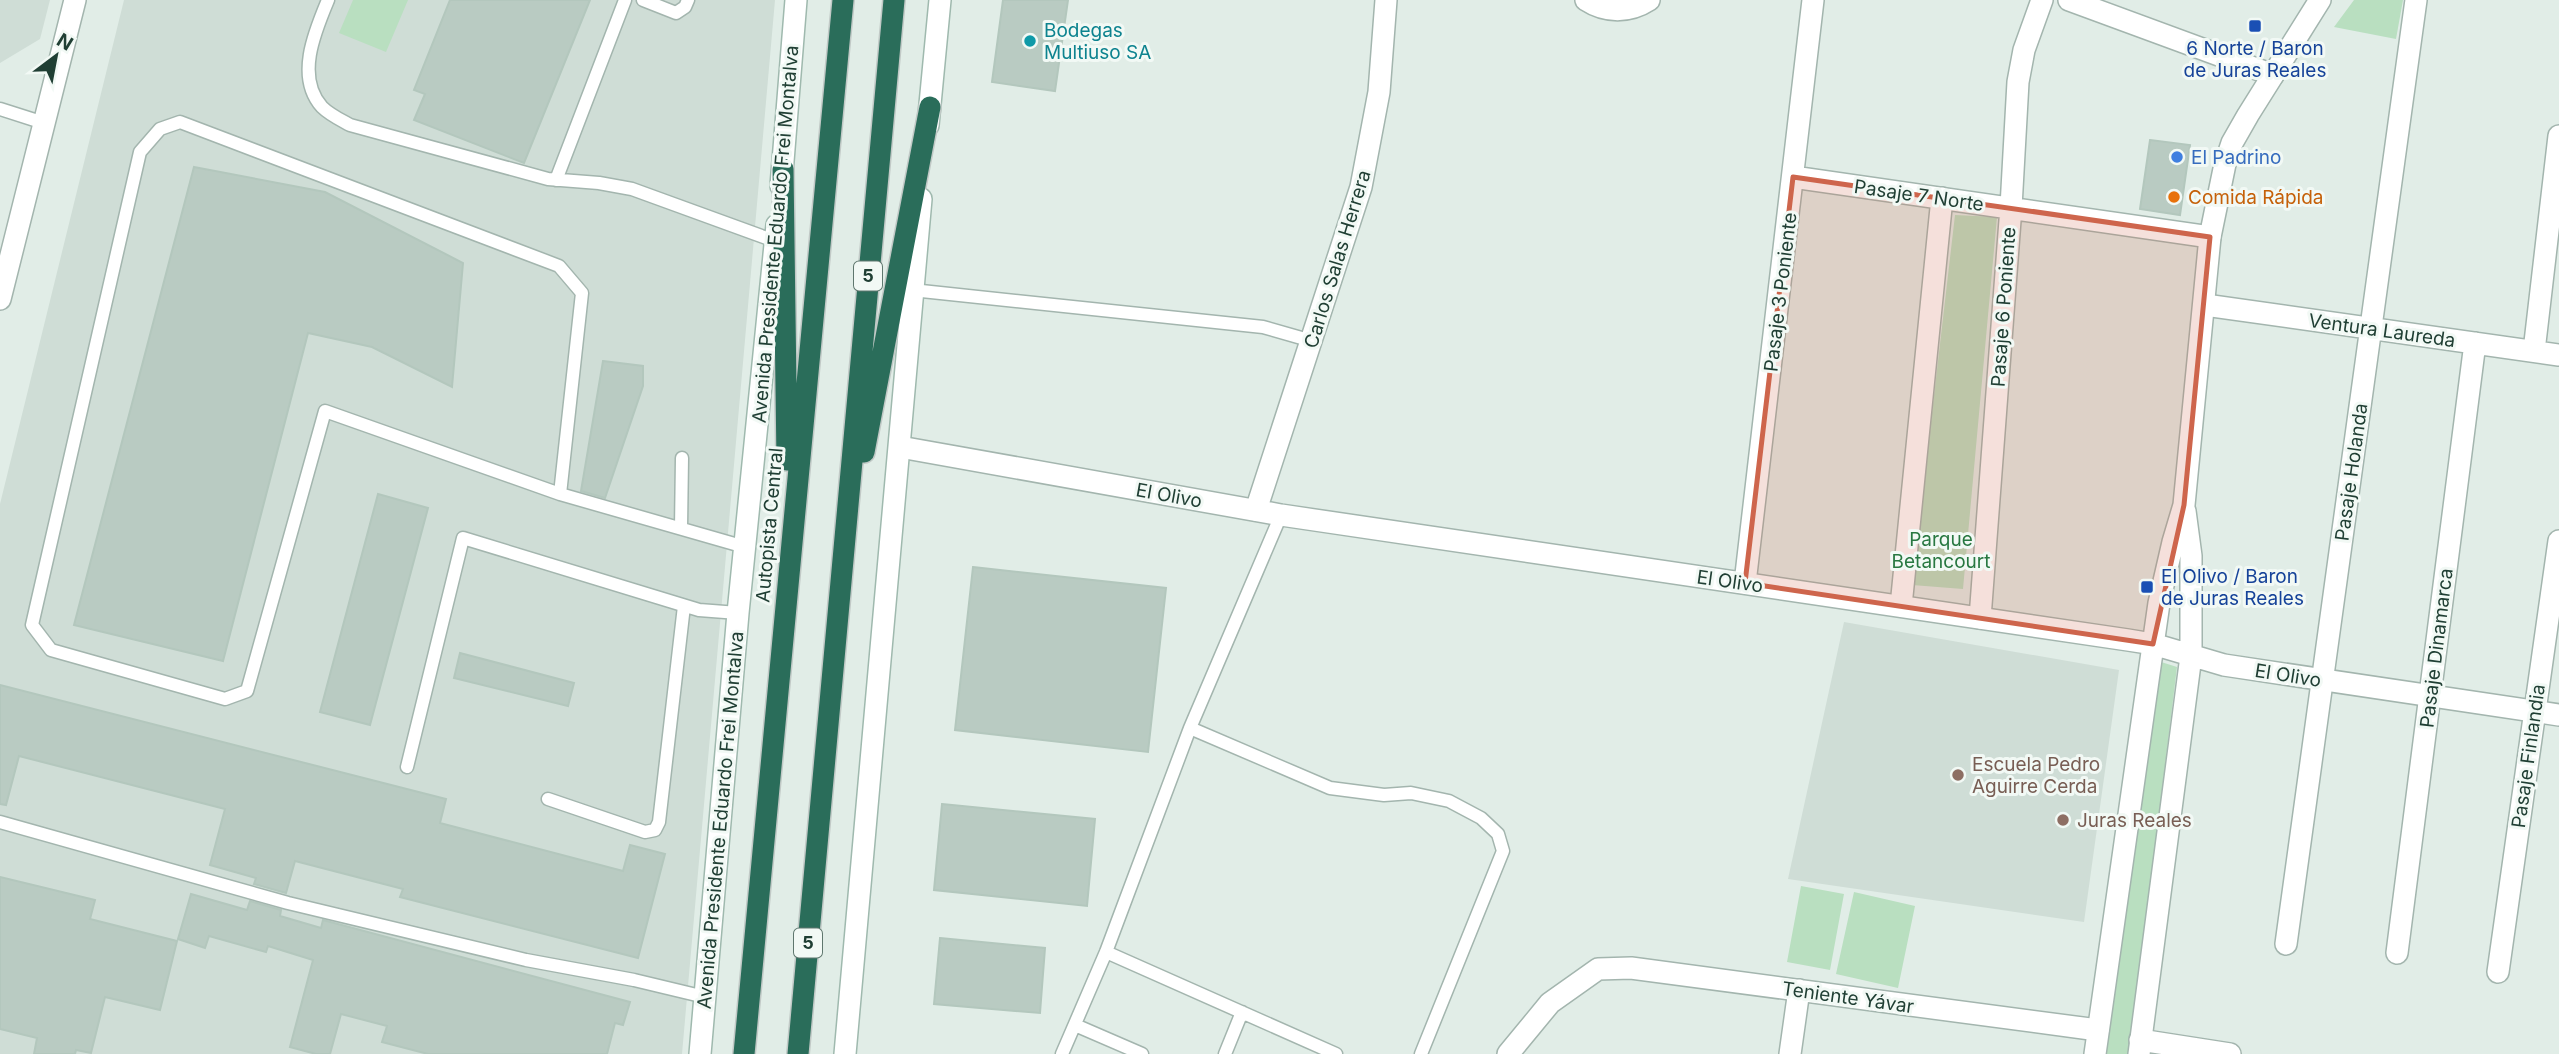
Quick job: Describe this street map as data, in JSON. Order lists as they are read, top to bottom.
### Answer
{
  "streets": {
    "highway": ["5", "Autopista Central"],
    "street": [
      "Pasaje 7 Norte",
      "Avenida Presidente Eduardo Frei Montalva",
      "Carlos Salas Herrera",
      "Pasaje 3 Poniente",
      "Pasaje 6 Poniente",
      "Ventura Laureda",
      "Pasaje Holanda",
      "El Olivo",
      "Pasaje Dinamarca",
      "Pasaje Finlandia",
      "Teniente Yávar"
    ]
  },
  "crossings": [
    ["Pasaje 7 Norte", "Pasaje 3 Poniente"],
    ["Pasaje 7 Norte", "Pasaje 6 Poniente"],
    ["Carlos Salas Herrera", "El Olivo"],
    ["Pasaje 3 Poniente", "El Olivo"],
    ["Pasaje 6 Poniente", "El Olivo"],
    ["Ventura Laureda", "Pasaje Holanda"],
    ["Ventura Laureda", "Pasaje Dinamarca"],
    ["Pasaje Holanda", "El Olivo"],
    ["El Olivo", "Pasaje Dinamarca"],
    ["El Olivo", "Pasaje Finlandia"]
  ],
  "parks": ["Parque Betancourt"],
  "places": {
    "transit": ["6 Norte / Baron de Juras Reales", "El Olivo / Baron de Juras Reales"],
    "other": [
      "Bodegas Multiuso SA",
      "El Padrino",
      "Comida Rápida",
      "Escuela Pedro Aguirre Cerda",
      "Juras Reales"
    ]
  },
  "north": "top right"
}
